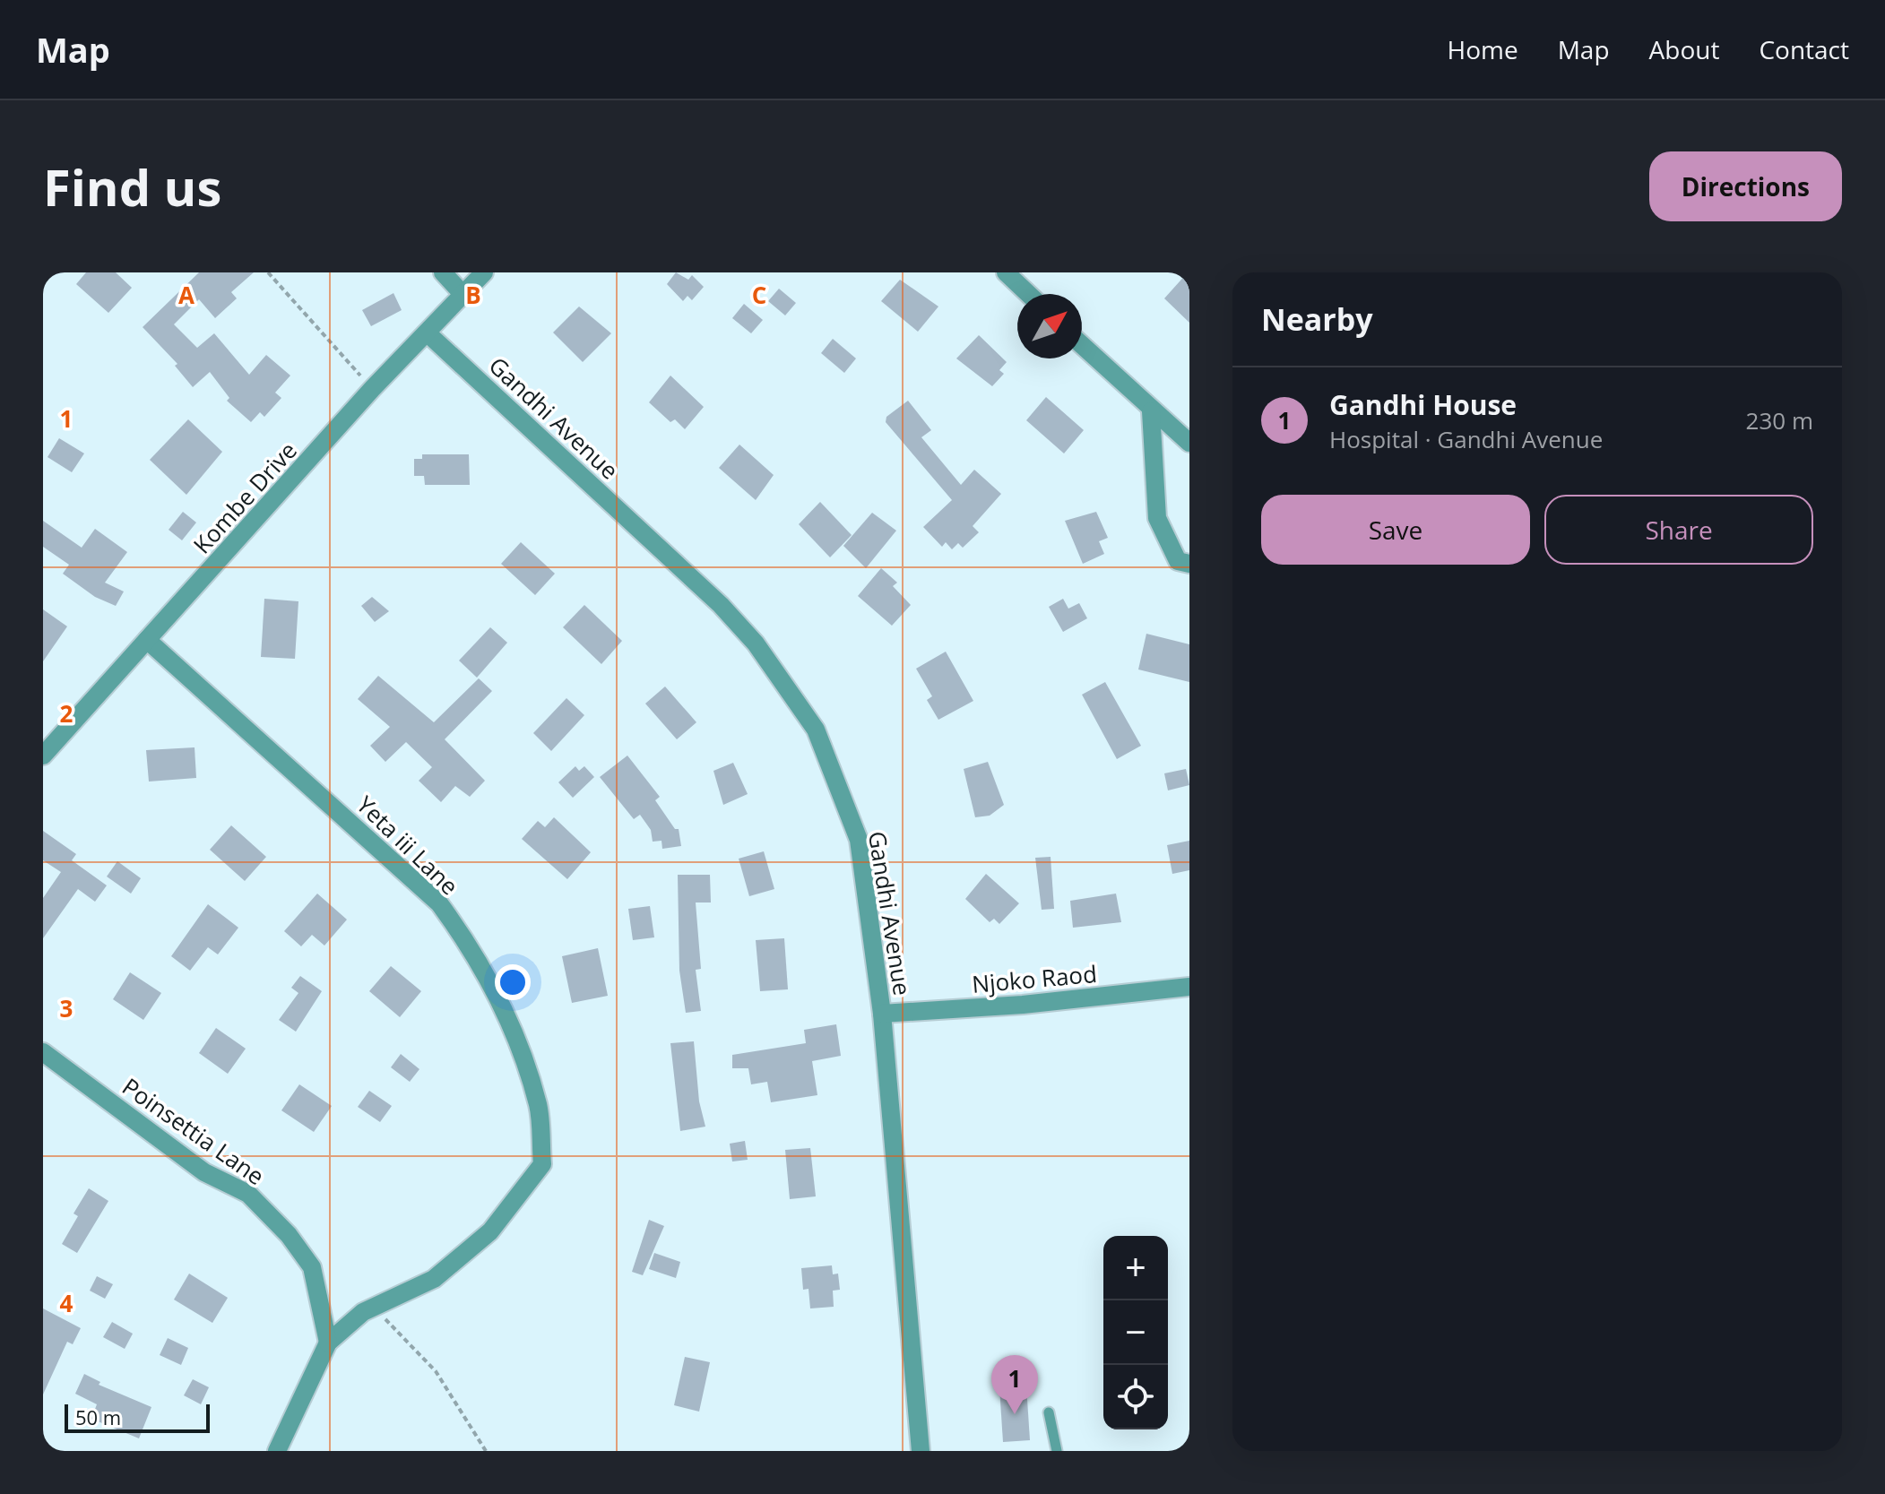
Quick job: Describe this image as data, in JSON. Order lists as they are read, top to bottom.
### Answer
{
  "streets": {
    "street": [
      "Gandhi Avenue",
      "Kombe Drive",
      "Yeta iii Lane",
      "Njoko Raod",
      "Poinsettia Lane"
    ]
  },
  "crossings": [
    ["Gandhi Avenue", "Kombe Drive"],
    ["Gandhi Avenue", "Njoko Raod"],
    ["Kombe Drive", "Yeta iii Lane"],
    ["Yeta iii Lane", "Poinsettia Lane"]
  ],
  "scale_bar": "50 m",
  "north": "top right",
  "page": {
    "header": "Map",
    "nav": [
      "Home",
      "Map",
      "About",
      "Contact"
    ],
    "buttons": [
      "Directions",
      ["Save", "Share"]
    ],
    "title": "Find us",
    "heading": "Nearby",
    "list": [
      {
        "mark": "1",
        "name": "Gandhi House",
        "note": "Hospital · Gandhi Avenue",
        "value": "230 m"
      }
    ],
    "map_buttons": ["+", "−"],
    "pins": "1",
    "scale": "50 m"
  },
  "grid": {
    "columns": ["A", "B", "C"],
    "rows": [
      "1",
      "2",
      "3",
      "4"
    ]
  }
}
